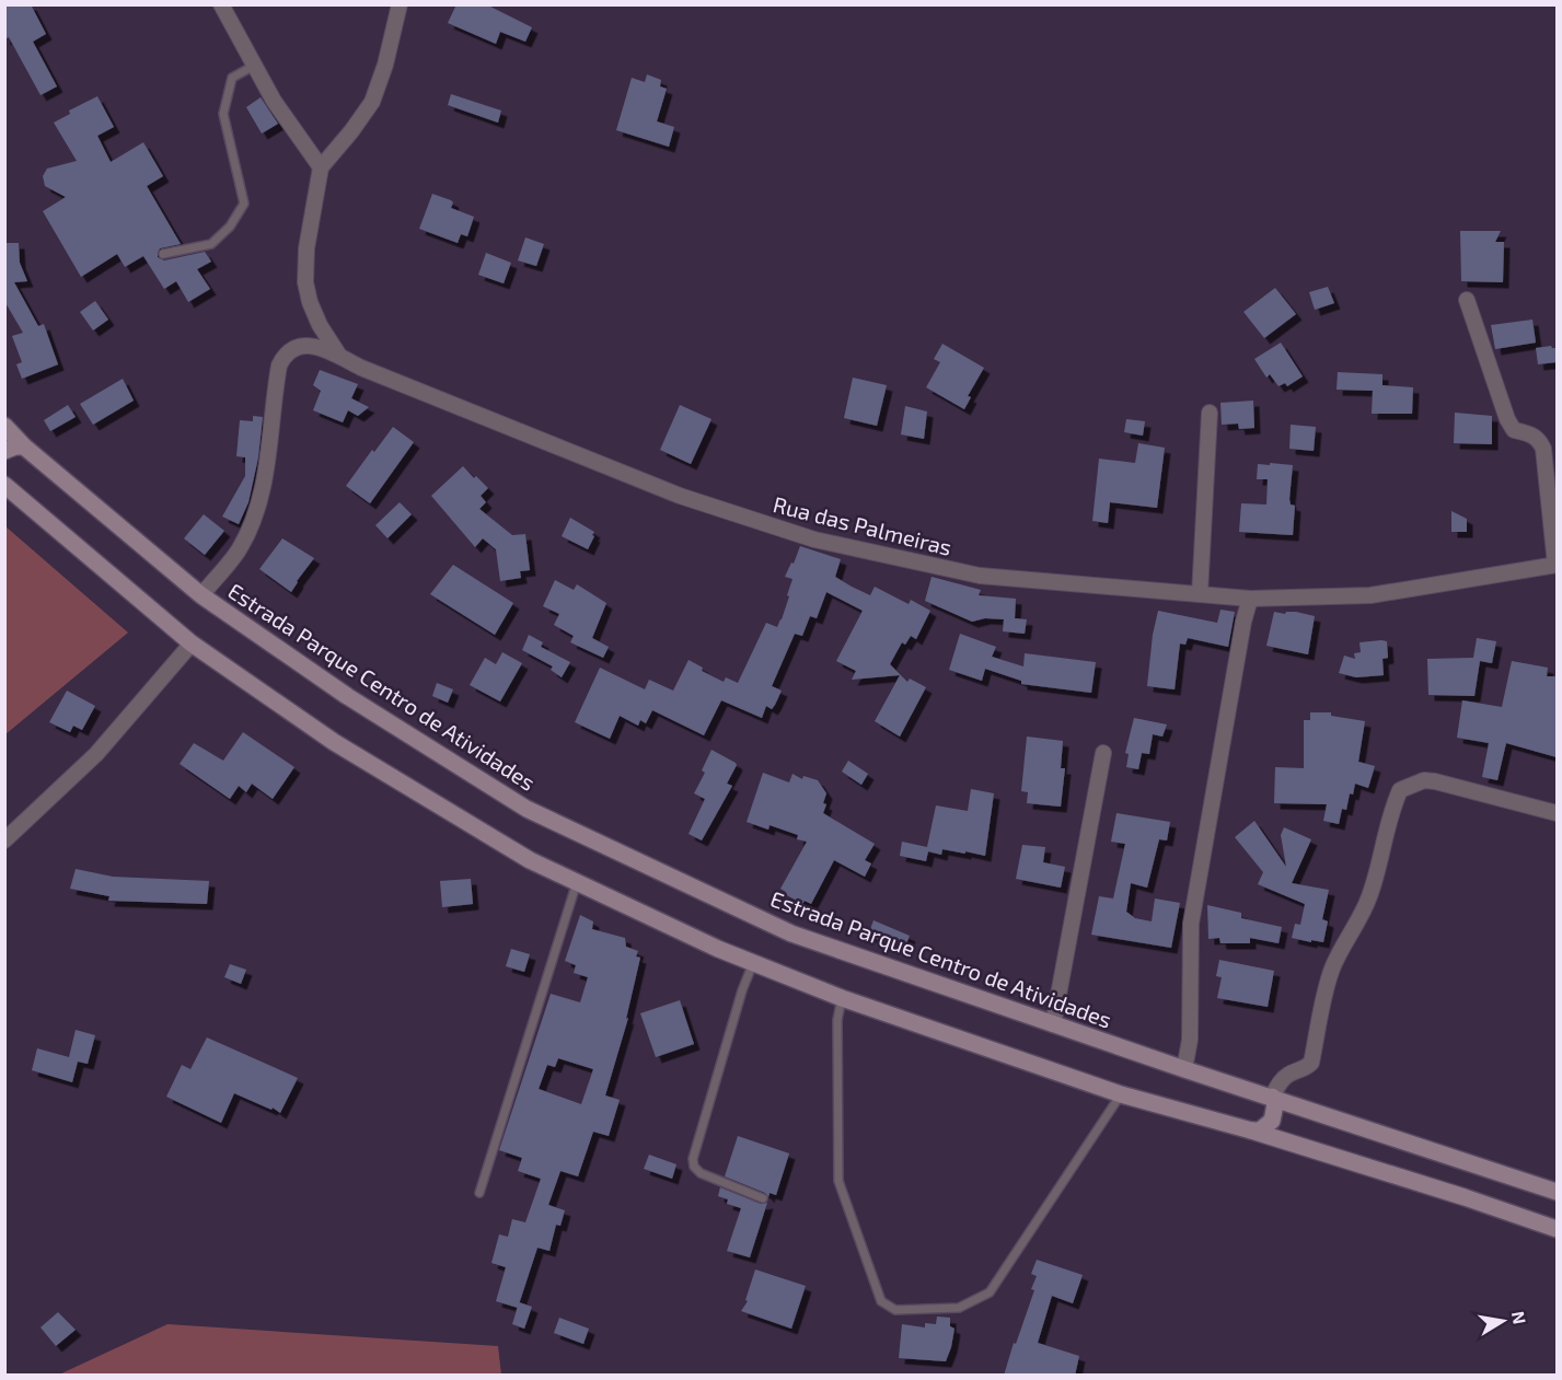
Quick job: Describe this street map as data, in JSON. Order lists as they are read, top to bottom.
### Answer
{
  "streets": {
    "main road": ["Estrada Parque Centro de Atividades"],
    "street": ["Rua das Palmeiras"]
  },
  "crossings": [
    ["Rua das Palmeiras", "Estrada Parque Centro de Atividades"]
  ],
  "north": "right"
}
